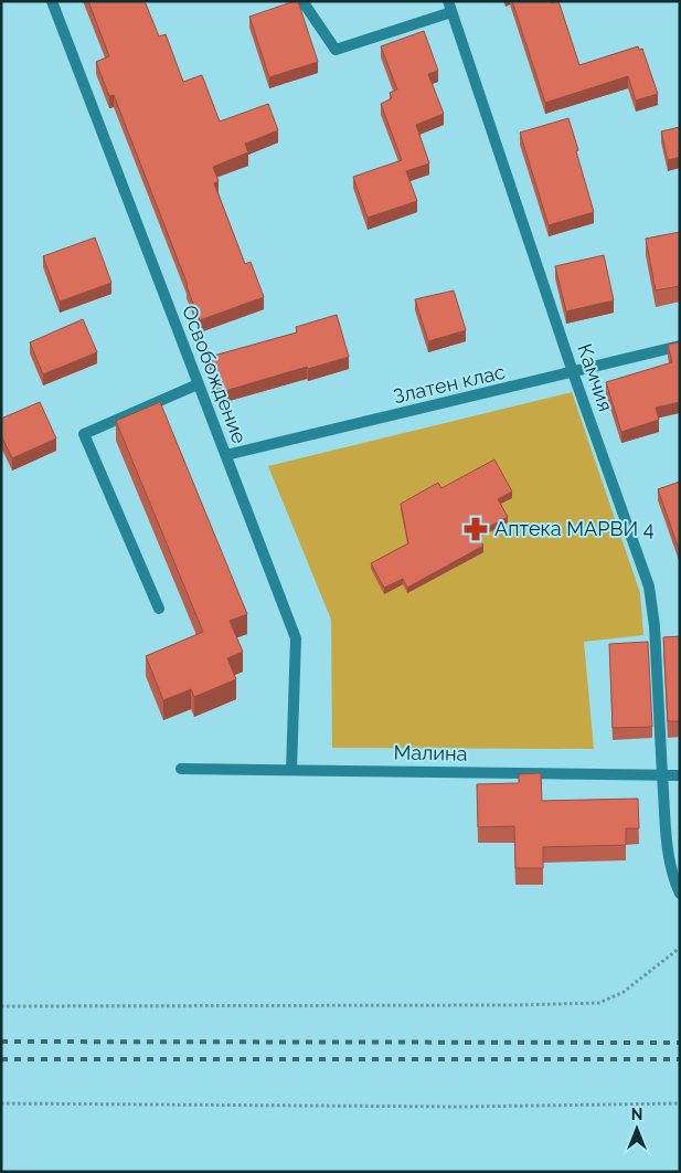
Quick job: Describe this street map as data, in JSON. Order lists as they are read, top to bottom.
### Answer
{
  "streets": {
    "street": [
      "Освобождение",
      "Камчия",
      "Златен клас",
      "Малина"
    ]
  },
  "crossings": [
    ["Освобождение", "Златен клас"],
    ["Освобождение", "Малина"],
    ["Камчия", "Златен клас"],
    ["Камчия", "Малина"]
  ],
  "places": {
    "pharmacy": ["Аптека МАРВИ 4"]
  },
  "north": "top"
}
